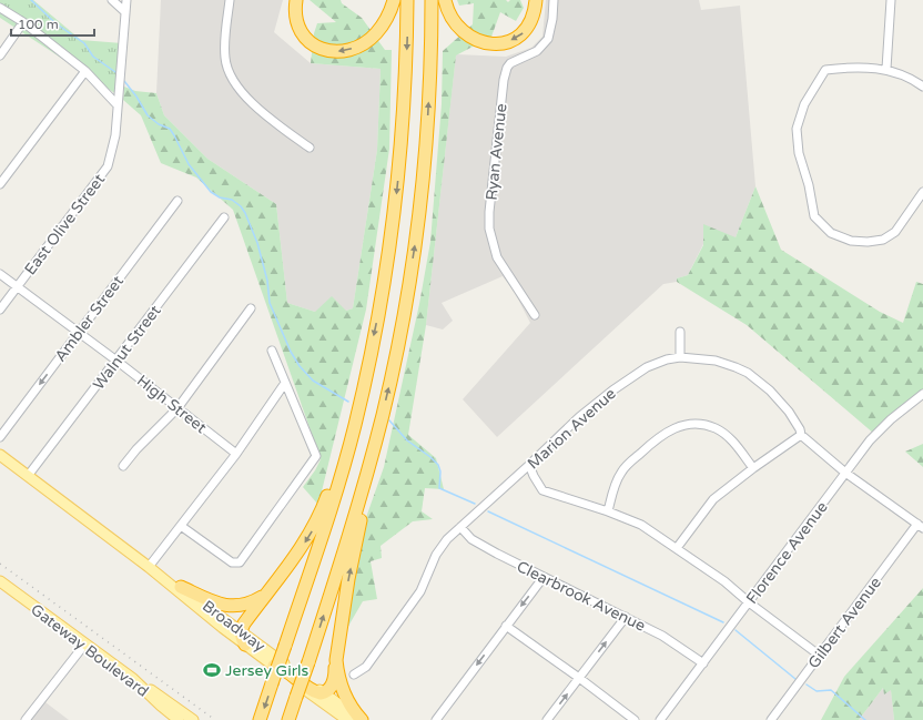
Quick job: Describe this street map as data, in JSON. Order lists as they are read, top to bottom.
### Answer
{
  "streets": {
    "main road": ["Broadway", "Gateway Boulevard"],
    "street": [
      "Ryan Avenue",
      "East Olive Street",
      "Ambler Street",
      "Walnut Street",
      "High Street",
      "Marion Avenue",
      "Florence Avenue",
      "Clearbrook Avenue",
      "Gilbert Avenue"
    ]
  },
  "crossings": [
    ["East Olive Street", "High Street"],
    ["Ambler Street", "High Street"],
    ["Walnut Street", "High Street"],
    ["Walnut Street", "Broadway"],
    ["Marion Avenue", "Florence Avenue"],
    ["Marion Avenue", "Clearbrook Avenue"],
    ["Marion Avenue", "Gilbert Avenue"],
    ["Florence Avenue", "Clearbrook Avenue"]
  ],
  "one_way": ["Ambler Street"],
  "places": {
    "sports": ["Jersey Girls"]
  },
  "scale_bar": "100 m"
}
